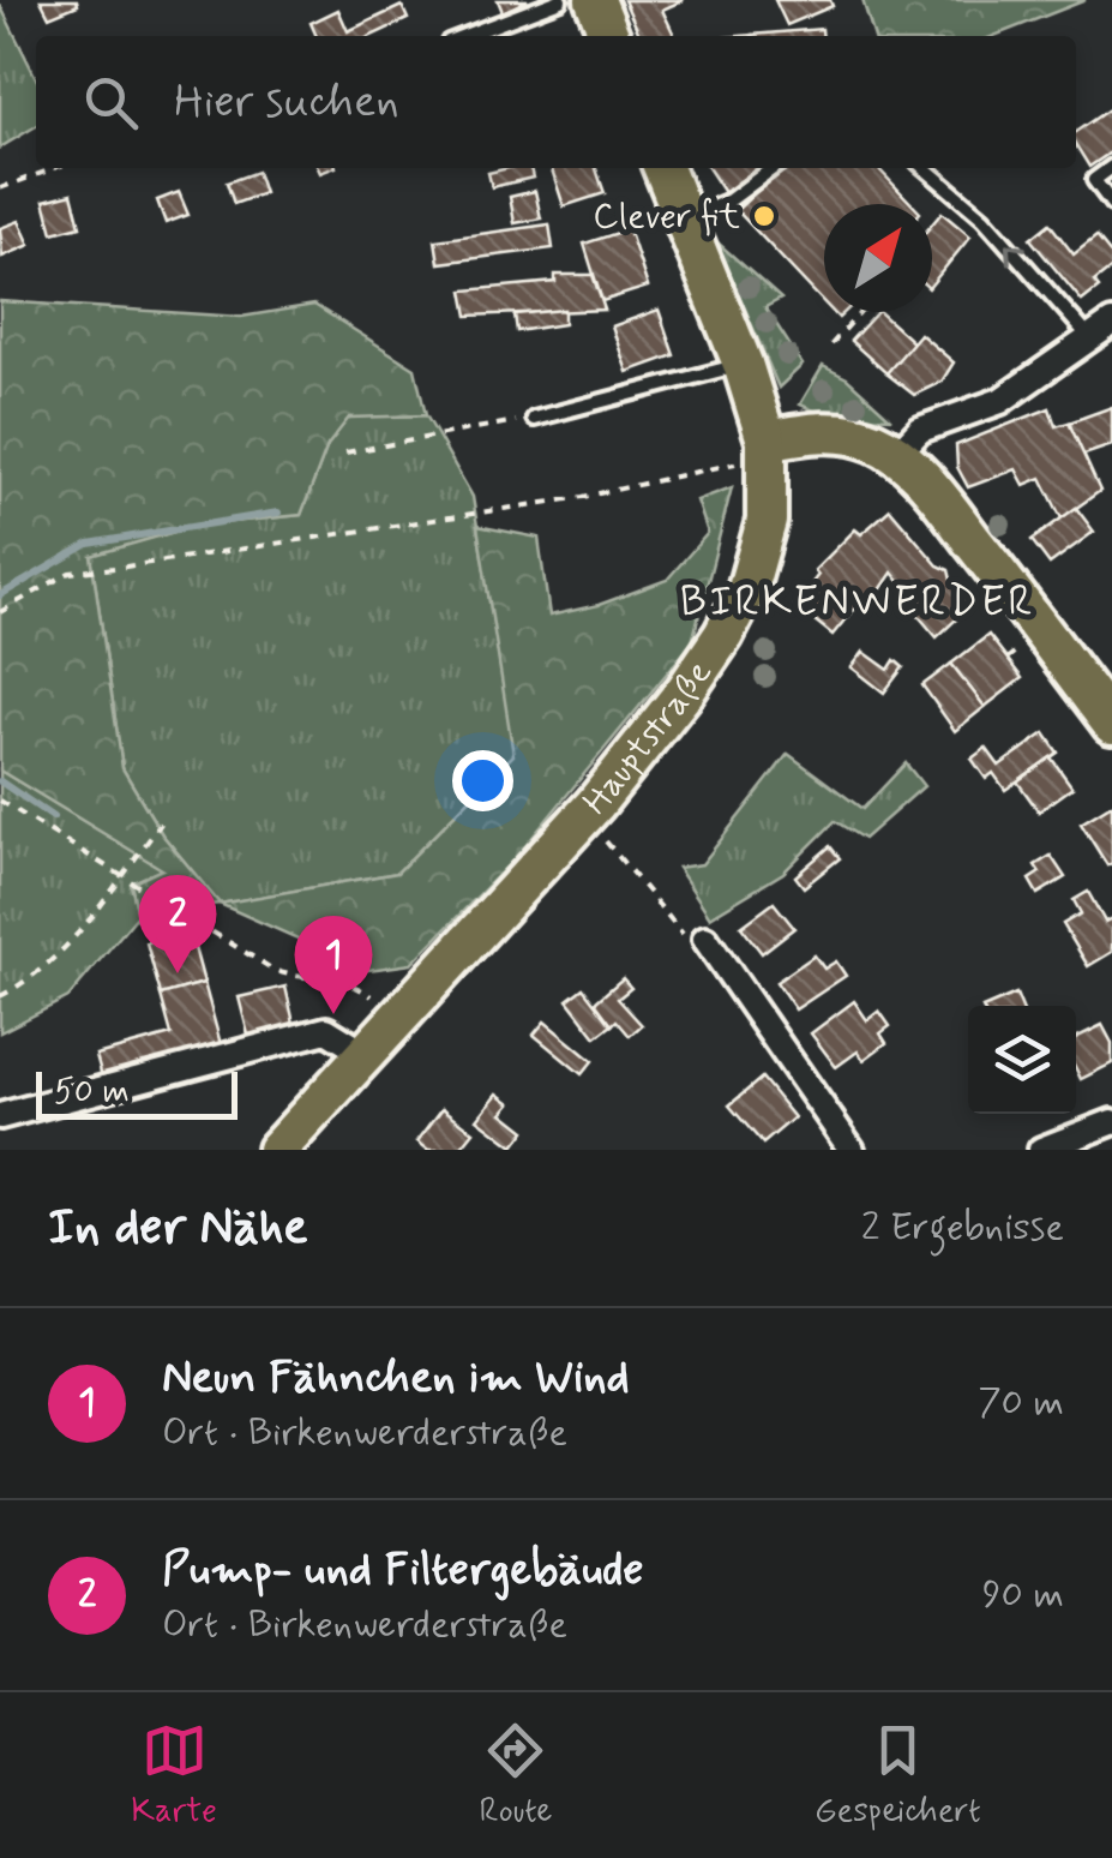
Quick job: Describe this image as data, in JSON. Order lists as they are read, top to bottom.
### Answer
{
  "streets": {
    "main road": ["Hauptstraße"]
  },
  "districts": ["BIRKENWERDER"],
  "places": ["Clever fit"],
  "scale_bar": "50 m",
  "north": "top right",
  "page": {
    "search": "Hier suchen",
    "pins": ["2", "1"],
    "scale": "50 m",
    "heading": ["In der Nähe", "2 Ergebnisse"],
    "list": [
      {
        "mark": "1",
        "name": "Neun Fähnchen im Wind",
        "note": "Ort · Birkenwerderstraße",
        "value": "70 m"
      },
      {
        "mark": "2",
        "name": "Pump- und Filtergebäude",
        "note": "Ort · Birkenwerderstraße",
        "value": "90 m"
      }
    ],
    "nav": ["Karte", "Route", "Gespeichert"]
  }
}
